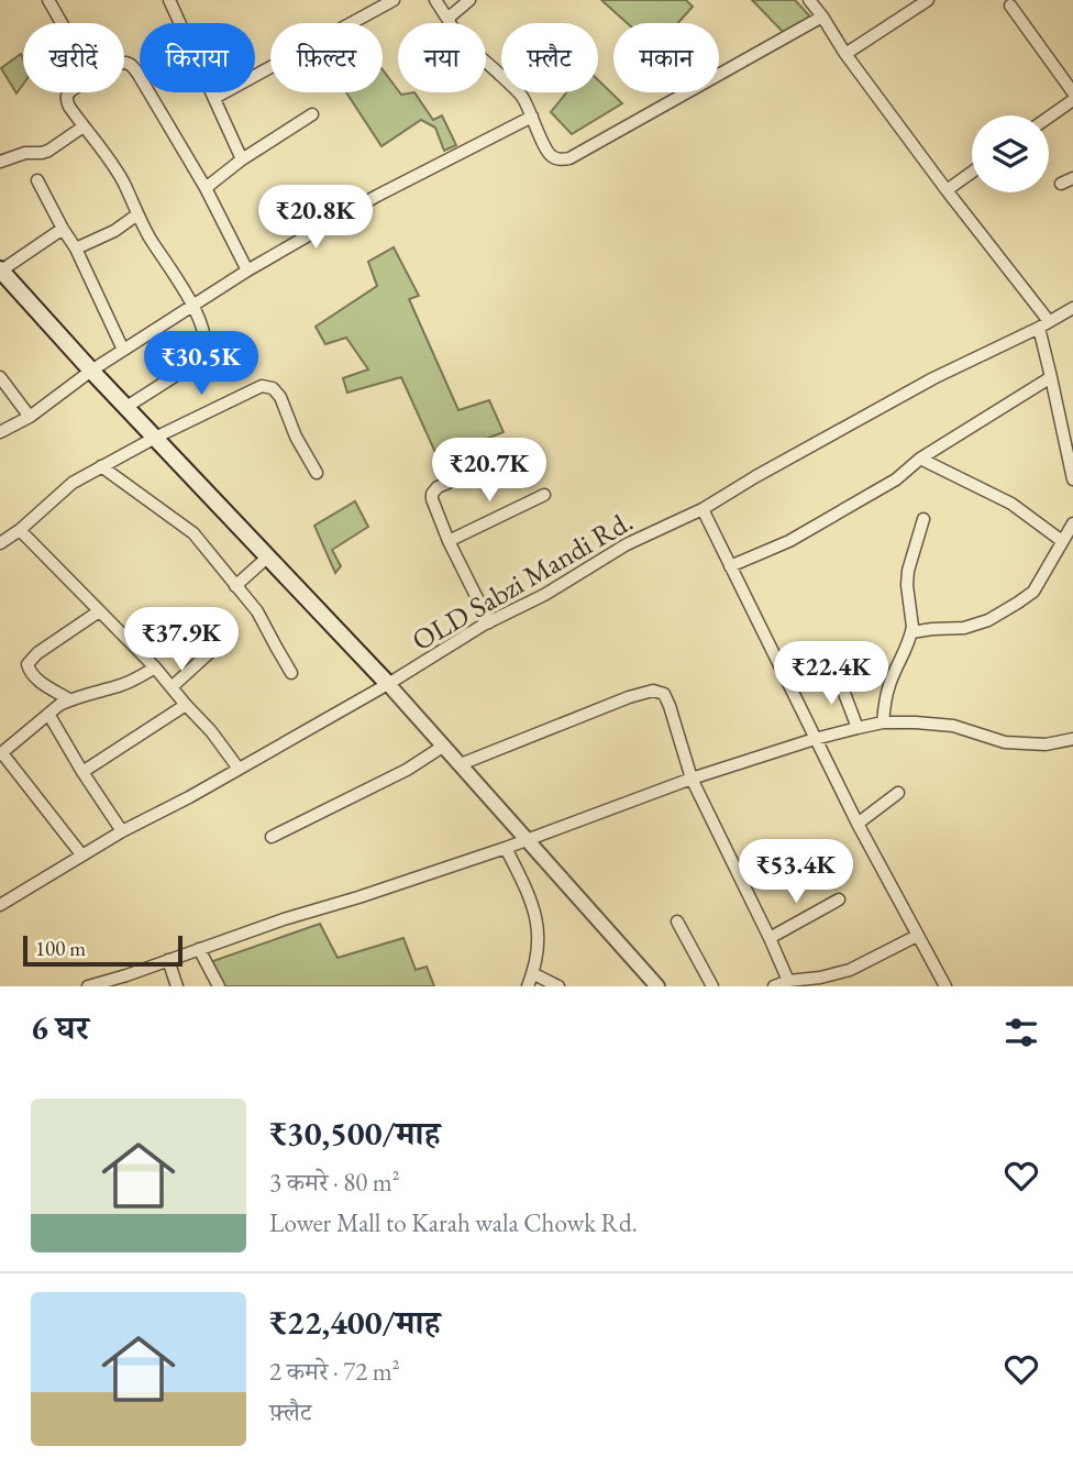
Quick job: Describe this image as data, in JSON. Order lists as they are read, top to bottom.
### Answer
{
  "streets": {
    "street": ["OLD Sabzi Mandi Rd."]
  },
  "scale_bar": "100 m",
  "page": {
    "chip": [
      "खरीदें",
      "किराया",
      "फ़िल्टर",
      "नया",
      "फ़्लैट",
      "मकान"
    ],
    "price": [
      "₹20.8K",
      "₹30.5K",
      "₹20.7K",
      "₹37.9K",
      "₹22.4K",
      "₹53.4K"
    ],
    "scale": "100 m",
    "heading": "6 घर",
    "list": [
      {
        "name": "₹30,500/माह",
        "note": "3 कमरे · 80 m² · Lower Mall to Karah wala Chowk Rd."
      },
      {
        "name": "₹22,400/माह",
        "note": "2 कमरे · 72 m² · फ़्लैट"
      }
    ]
  }
}
